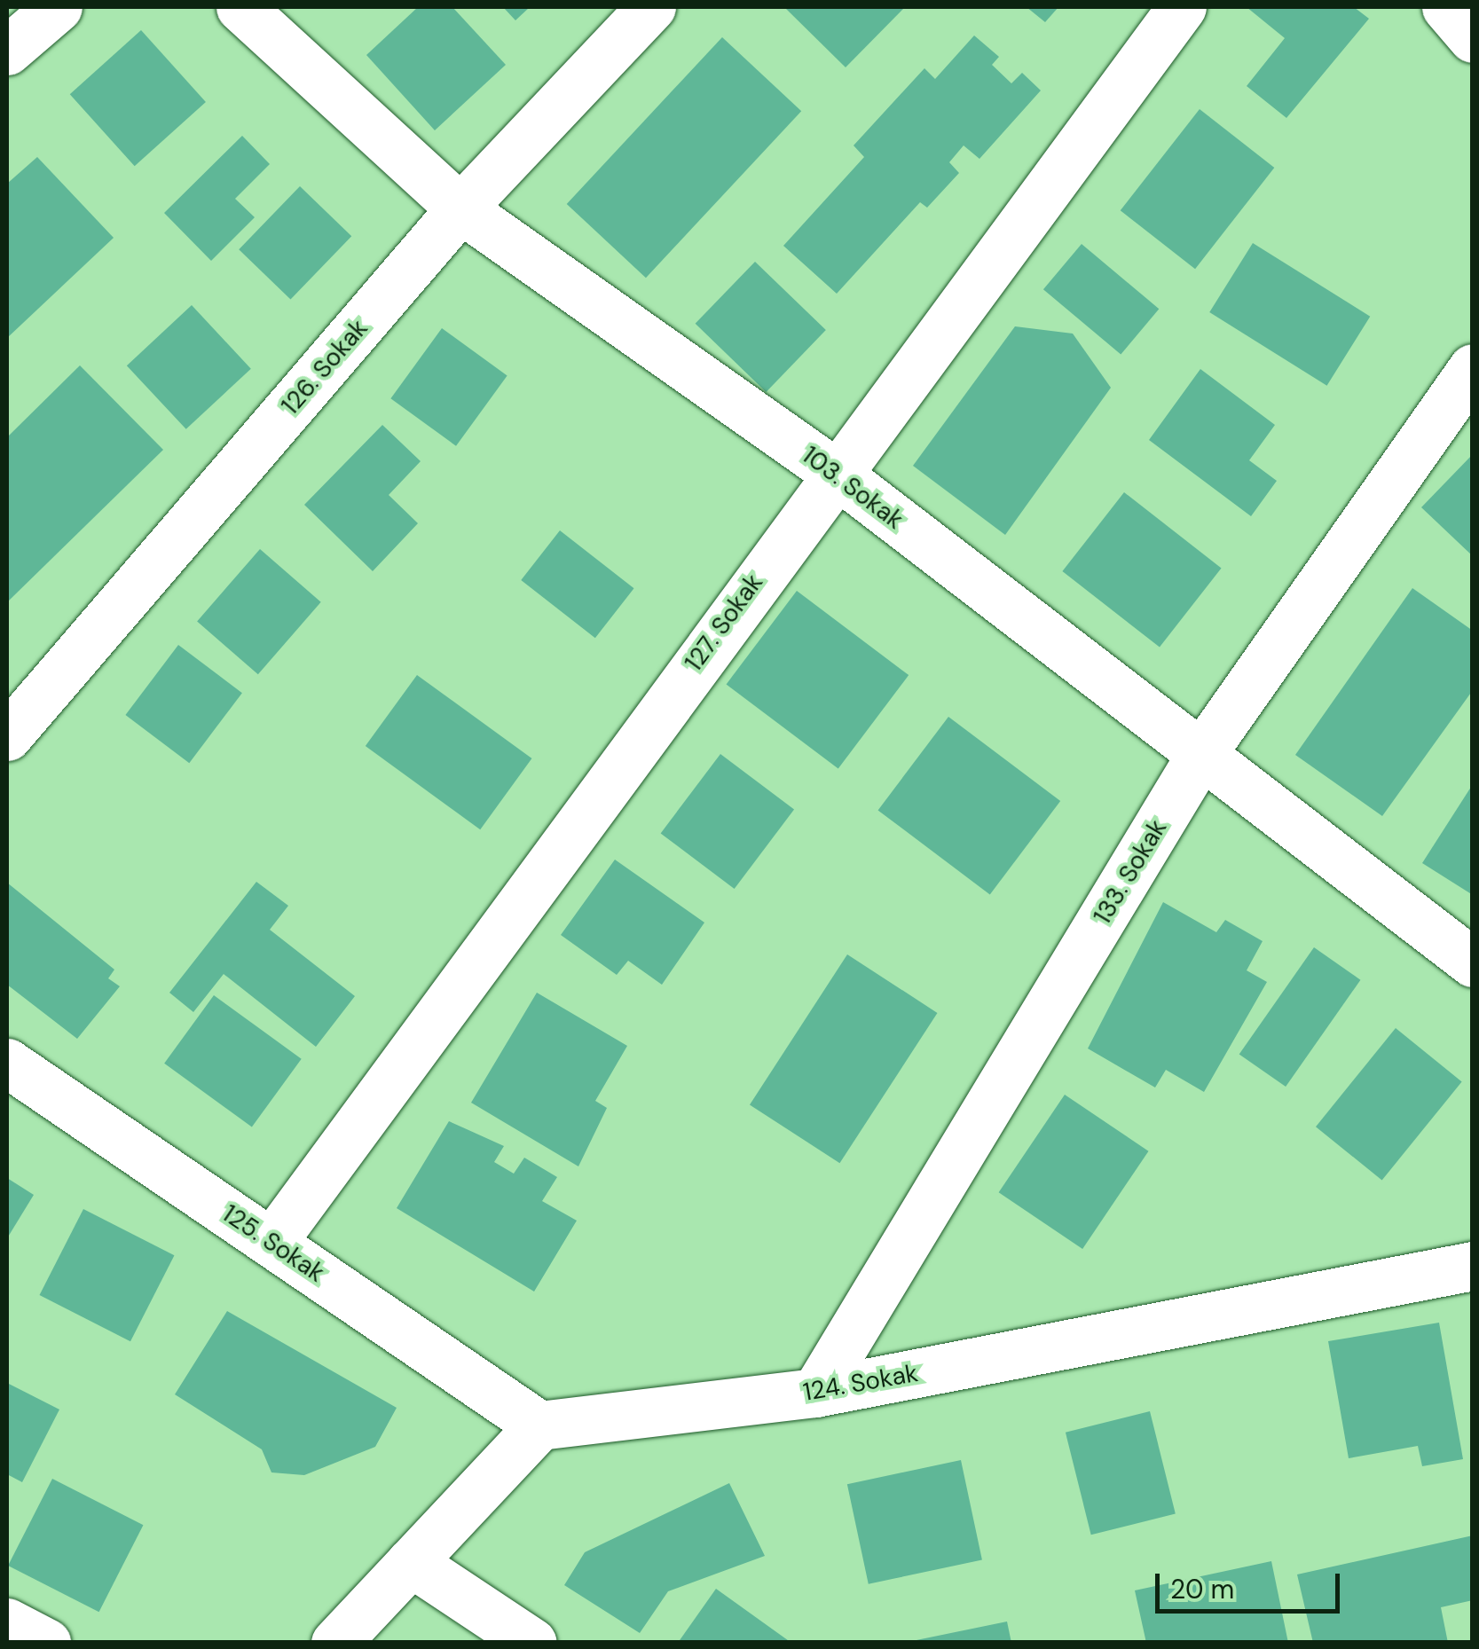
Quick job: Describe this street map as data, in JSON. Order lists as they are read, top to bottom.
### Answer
{
  "streets": {
    "street": [
      "126. Sokak",
      "103. Sokak",
      "127. Sokak",
      "133. Sokak",
      "125. Sokak",
      "124. Sokak"
    ]
  },
  "crossings": [
    ["126. Sokak", "103. Sokak"],
    ["103. Sokak", "127. Sokak"],
    ["103. Sokak", "133. Sokak"],
    ["127. Sokak", "125. Sokak"],
    ["133. Sokak", "124. Sokak"],
    ["125. Sokak", "124. Sokak"]
  ],
  "scale_bar": "20 m"
}
